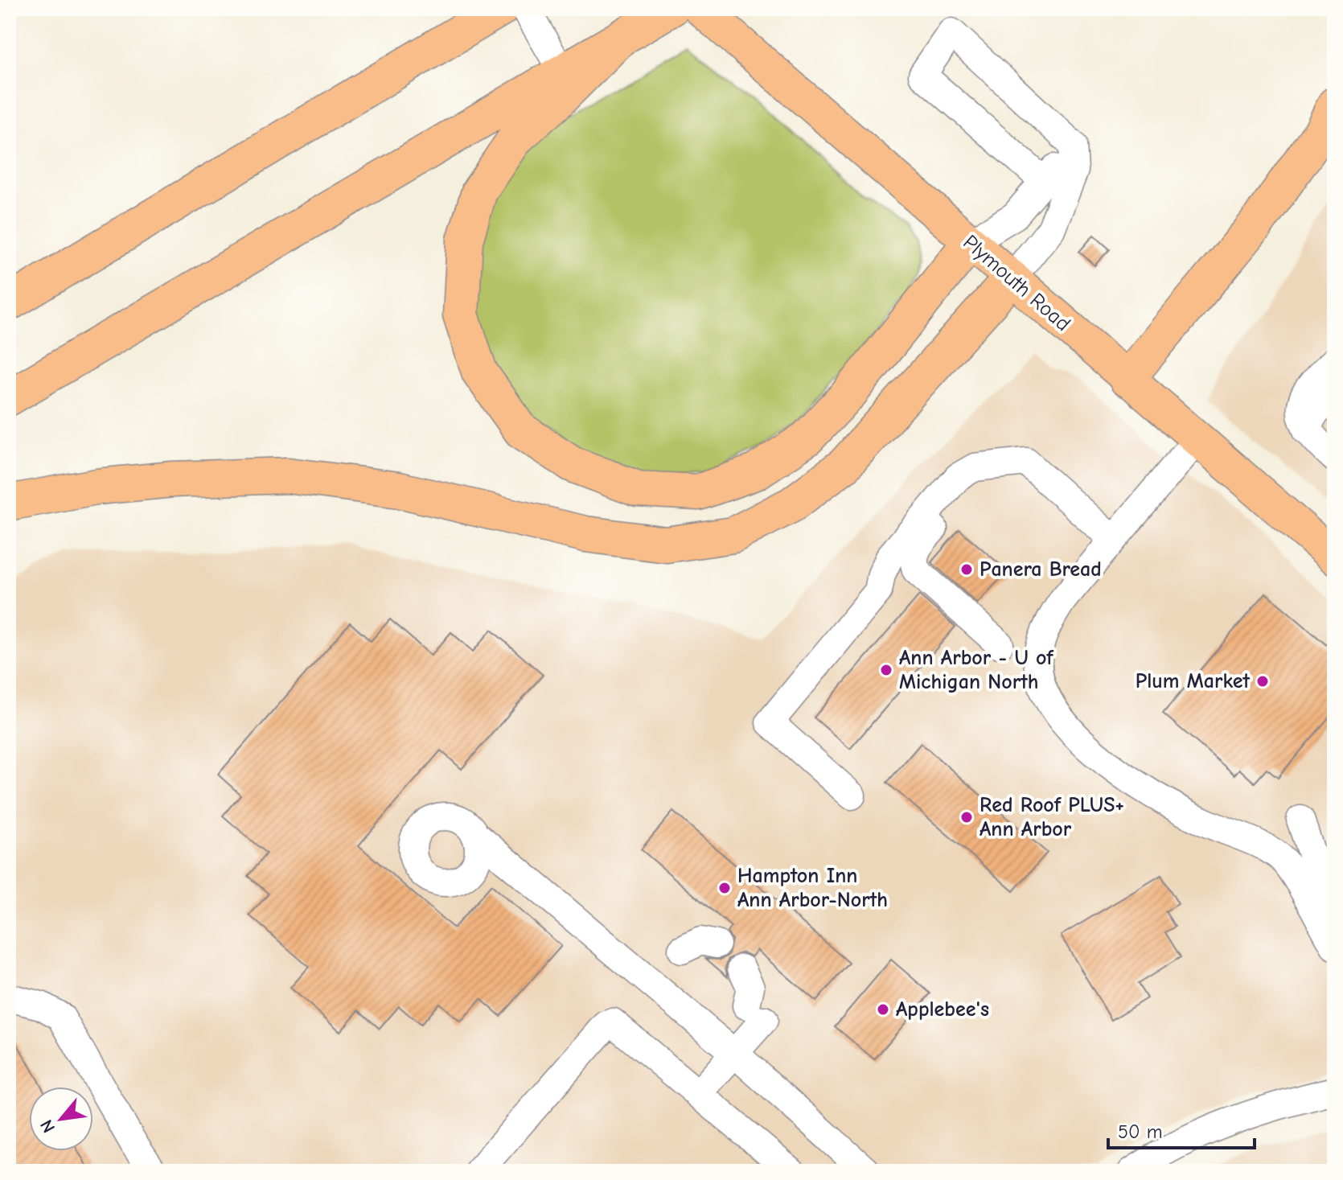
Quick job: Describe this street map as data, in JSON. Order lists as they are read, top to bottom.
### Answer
{
  "streets": {
    "main road": ["Plymouth Road"]
  },
  "places": [
    "Panera Bread",
    "Ann Arbor - U of Michigan North",
    "Plum Market",
    "Red Roof PLUS+ Ann Arbor",
    "Hampton Inn Ann Arbor-North",
    "Applebee's"
  ],
  "scale_bar": "50 m",
  "north": "bottom left"
}
